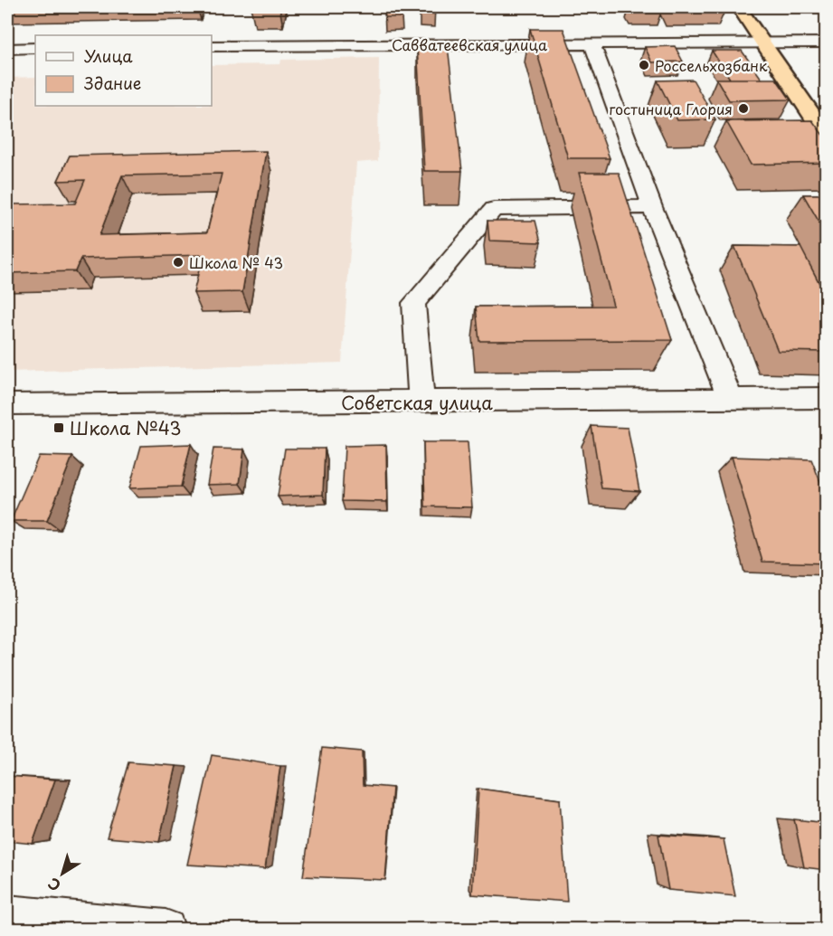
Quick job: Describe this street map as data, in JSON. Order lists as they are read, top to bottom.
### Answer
{
  "streets": {
    "street": ["Савватеевская улица", "Советская улица"]
  },
  "places": {
    "other": ["Россельхозбанк", "гостиница Глория", "Школа № 43"],
    "transit": ["Школа №43"]
  },
  "legend": ["Улица", "Здание"],
  "north": "bottom left"
}
